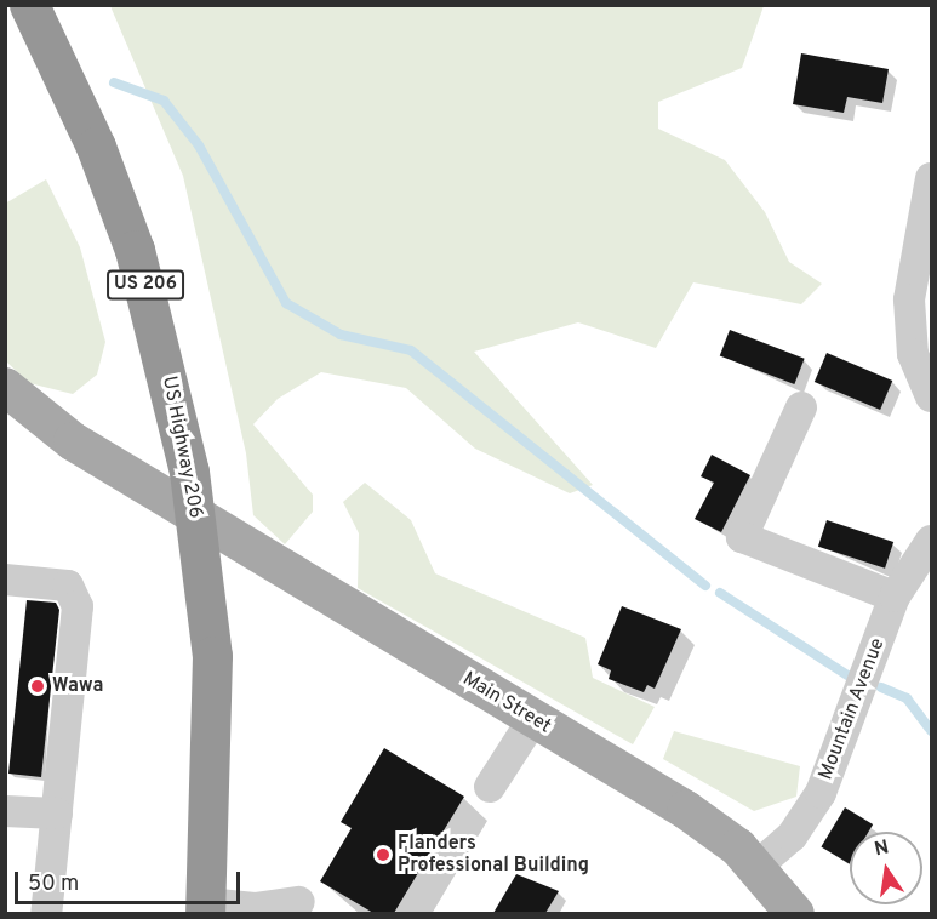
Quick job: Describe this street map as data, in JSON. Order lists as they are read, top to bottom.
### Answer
{
  "streets": {
    "highway": ["US 206", "US Highway 206"],
    "main road": ["Main Street"],
    "street": ["Mountain Avenue"]
  },
  "crossings": [
    ["US Highway 206", "Main Street"],
    ["Main Street", "Mountain Avenue"]
  ],
  "places": ["Wawa", "Flanders Professional Building"],
  "scale_bar": "50 m",
  "north": "top"
}
